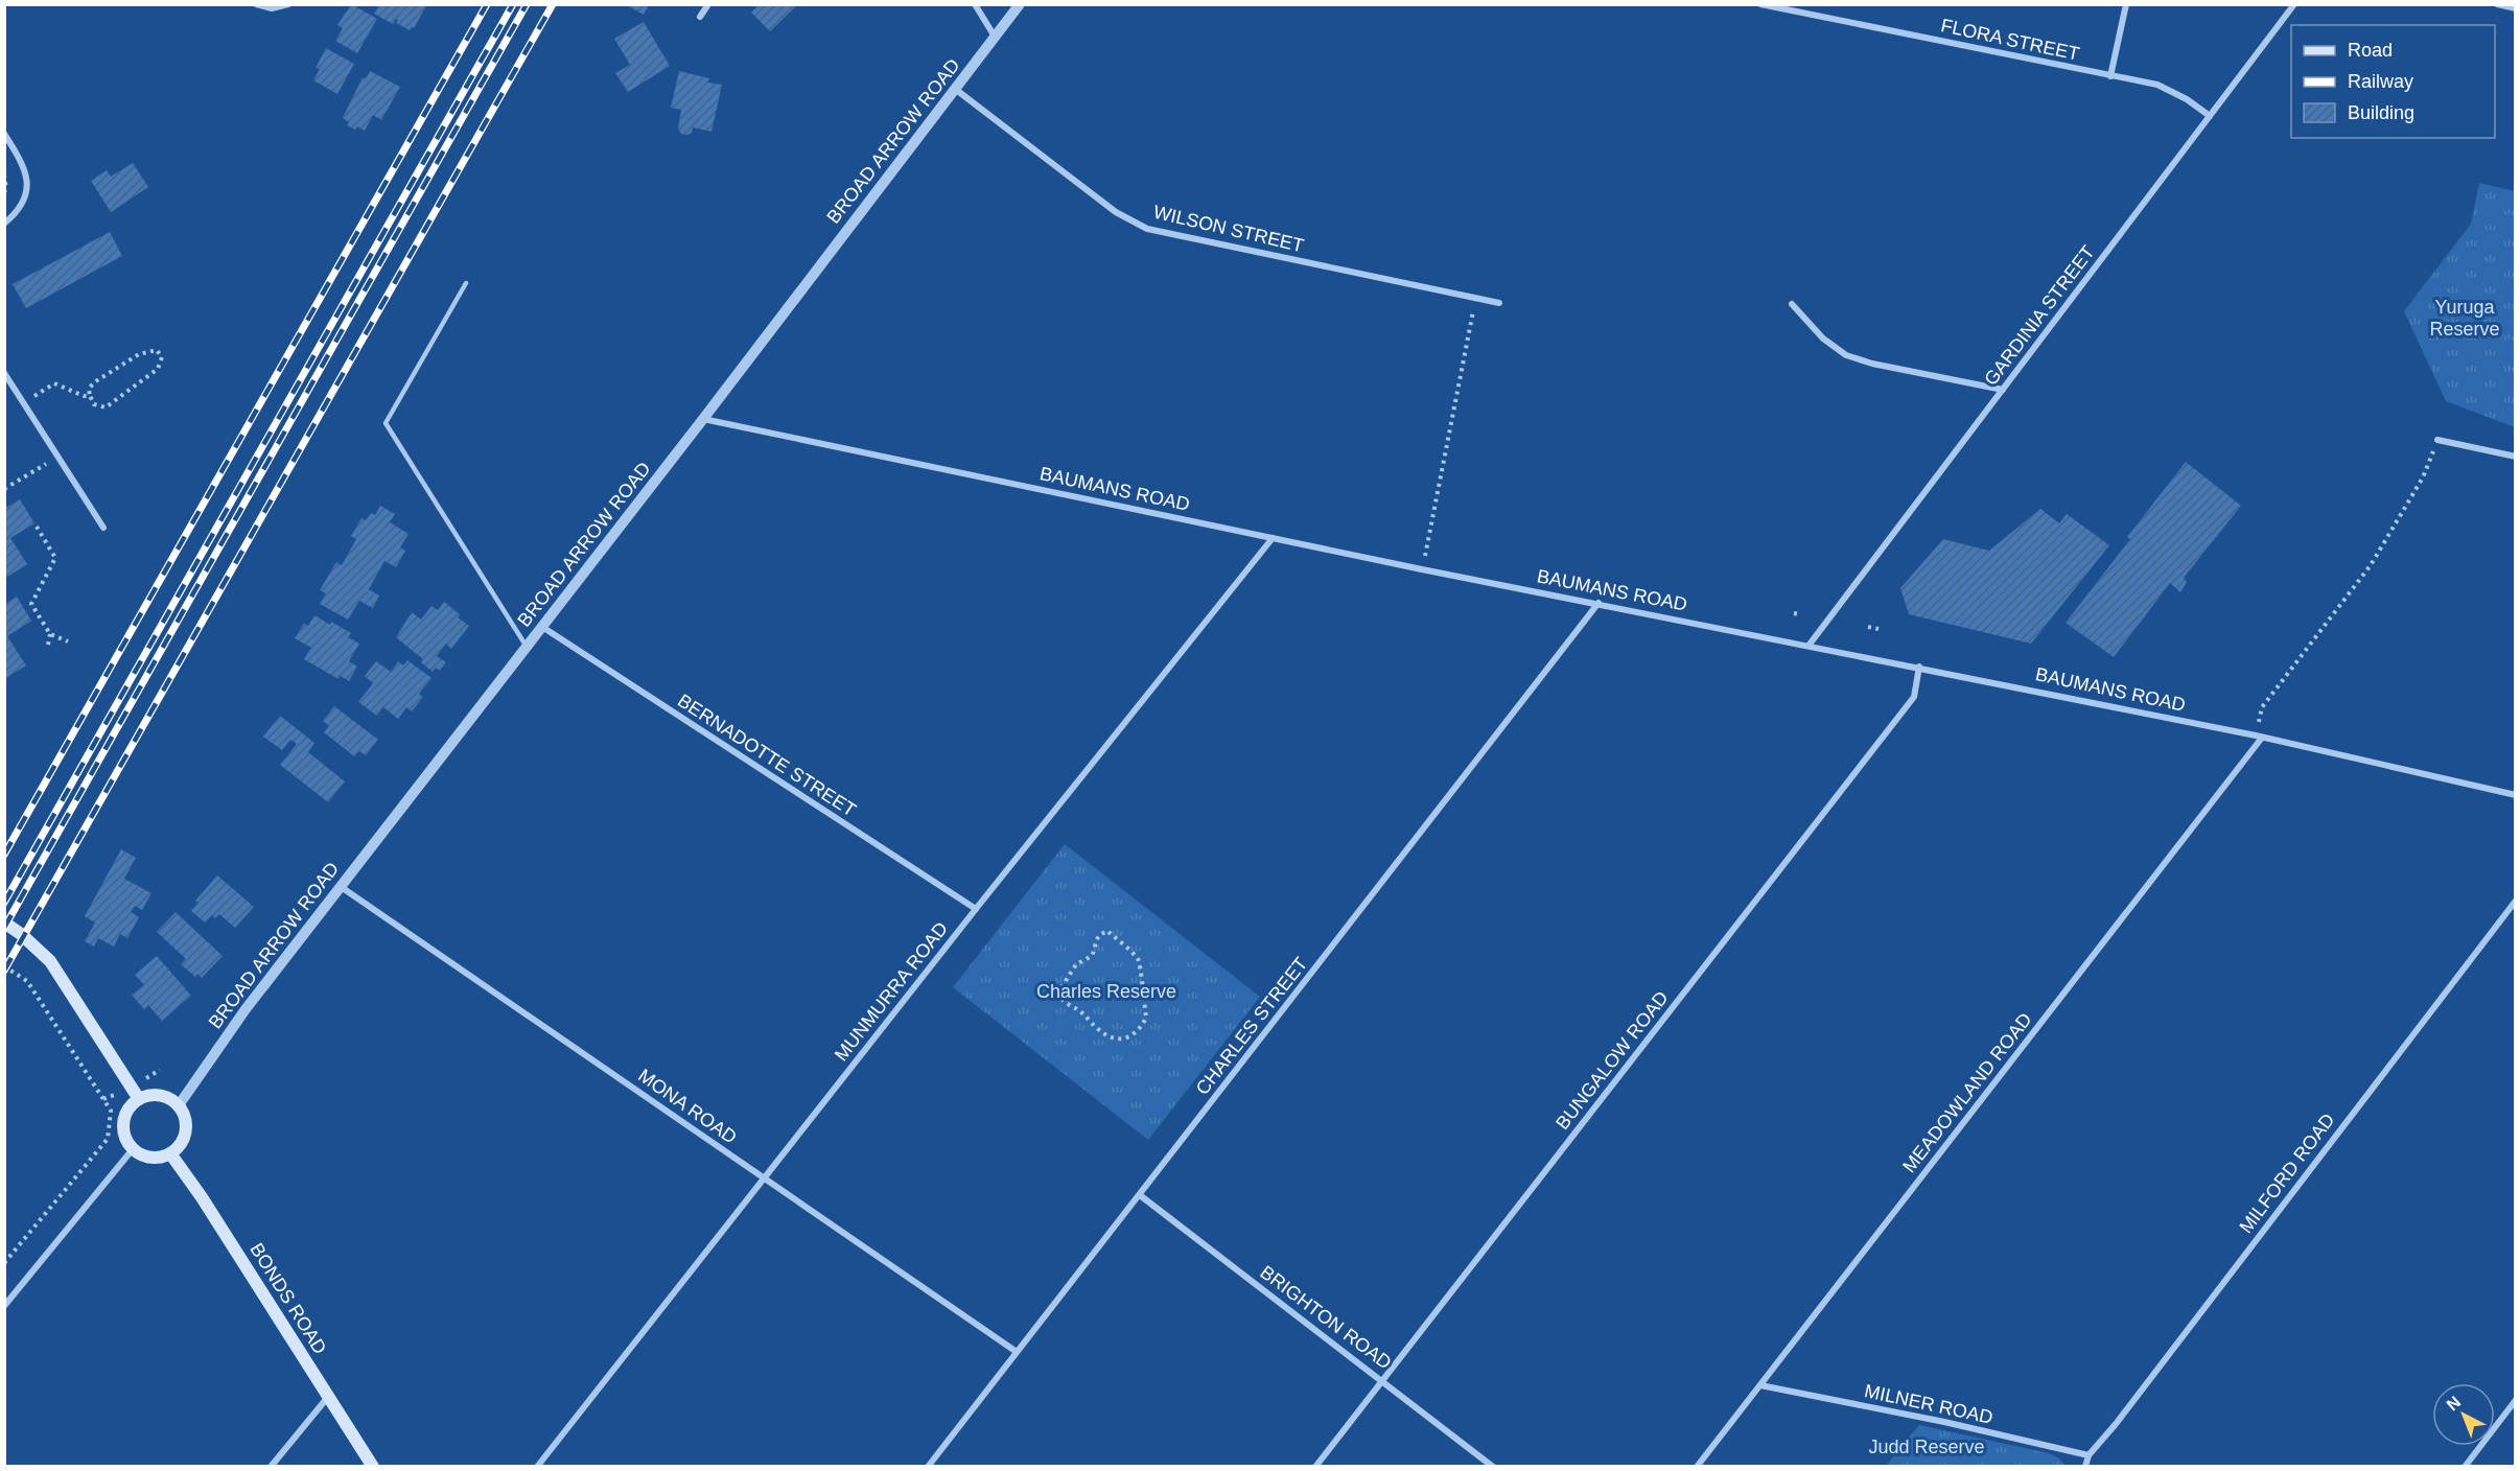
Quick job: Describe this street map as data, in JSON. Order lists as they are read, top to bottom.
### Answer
{
  "streets": {
    "main road": ["BONDS ROAD"],
    "street": [
      "FLORA STREET",
      "BROAD ARROW ROAD",
      "WILSON STREET",
      "GARDINIA STREET",
      "BAUMANS ROAD",
      "BERNADOTTE STREET",
      "MUNMURRA ROAD",
      "CHARLES STREET",
      "BUNGALOW ROAD",
      "MEADOWLAND ROAD",
      "MONA ROAD",
      "MILFORD ROAD",
      "BRIGHTON ROAD",
      "MILNER ROAD"
    ]
  },
  "crossings": [
    ["FLORA STREET", "GARDINIA STREET"],
    ["BROAD ARROW ROAD", "WILSON STREET"],
    ["BROAD ARROW ROAD", "BAUMANS ROAD"],
    ["BROAD ARROW ROAD", "BERNADOTTE STREET"],
    ["BROAD ARROW ROAD", "MONA ROAD"],
    ["BROAD ARROW ROAD", "BONDS ROAD"],
    ["GARDINIA STREET", "BAUMANS ROAD"],
    ["BAUMANS ROAD", "MUNMURRA ROAD"],
    ["BAUMANS ROAD", "CHARLES STREET"],
    ["BAUMANS ROAD", "BUNGALOW ROAD"],
    ["BAUMANS ROAD", "MEADOWLAND ROAD"],
    ["BERNADOTTE STREET", "MUNMURRA ROAD"],
    ["MUNMURRA ROAD", "MONA ROAD"],
    ["CHARLES STREET", "MONA ROAD"],
    ["CHARLES STREET", "BRIGHTON ROAD"],
    ["BUNGALOW ROAD", "BRIGHTON ROAD"],
    ["MEADOWLAND ROAD", "MILNER ROAD"],
    ["MILFORD ROAD", "MILNER ROAD"]
  ],
  "parks": ["Yuruga Reserve", "Charles Reserve", "Judd Reserve"],
  "legend": ["Road", "Railway", "Building"],
  "north": "top left"
}
